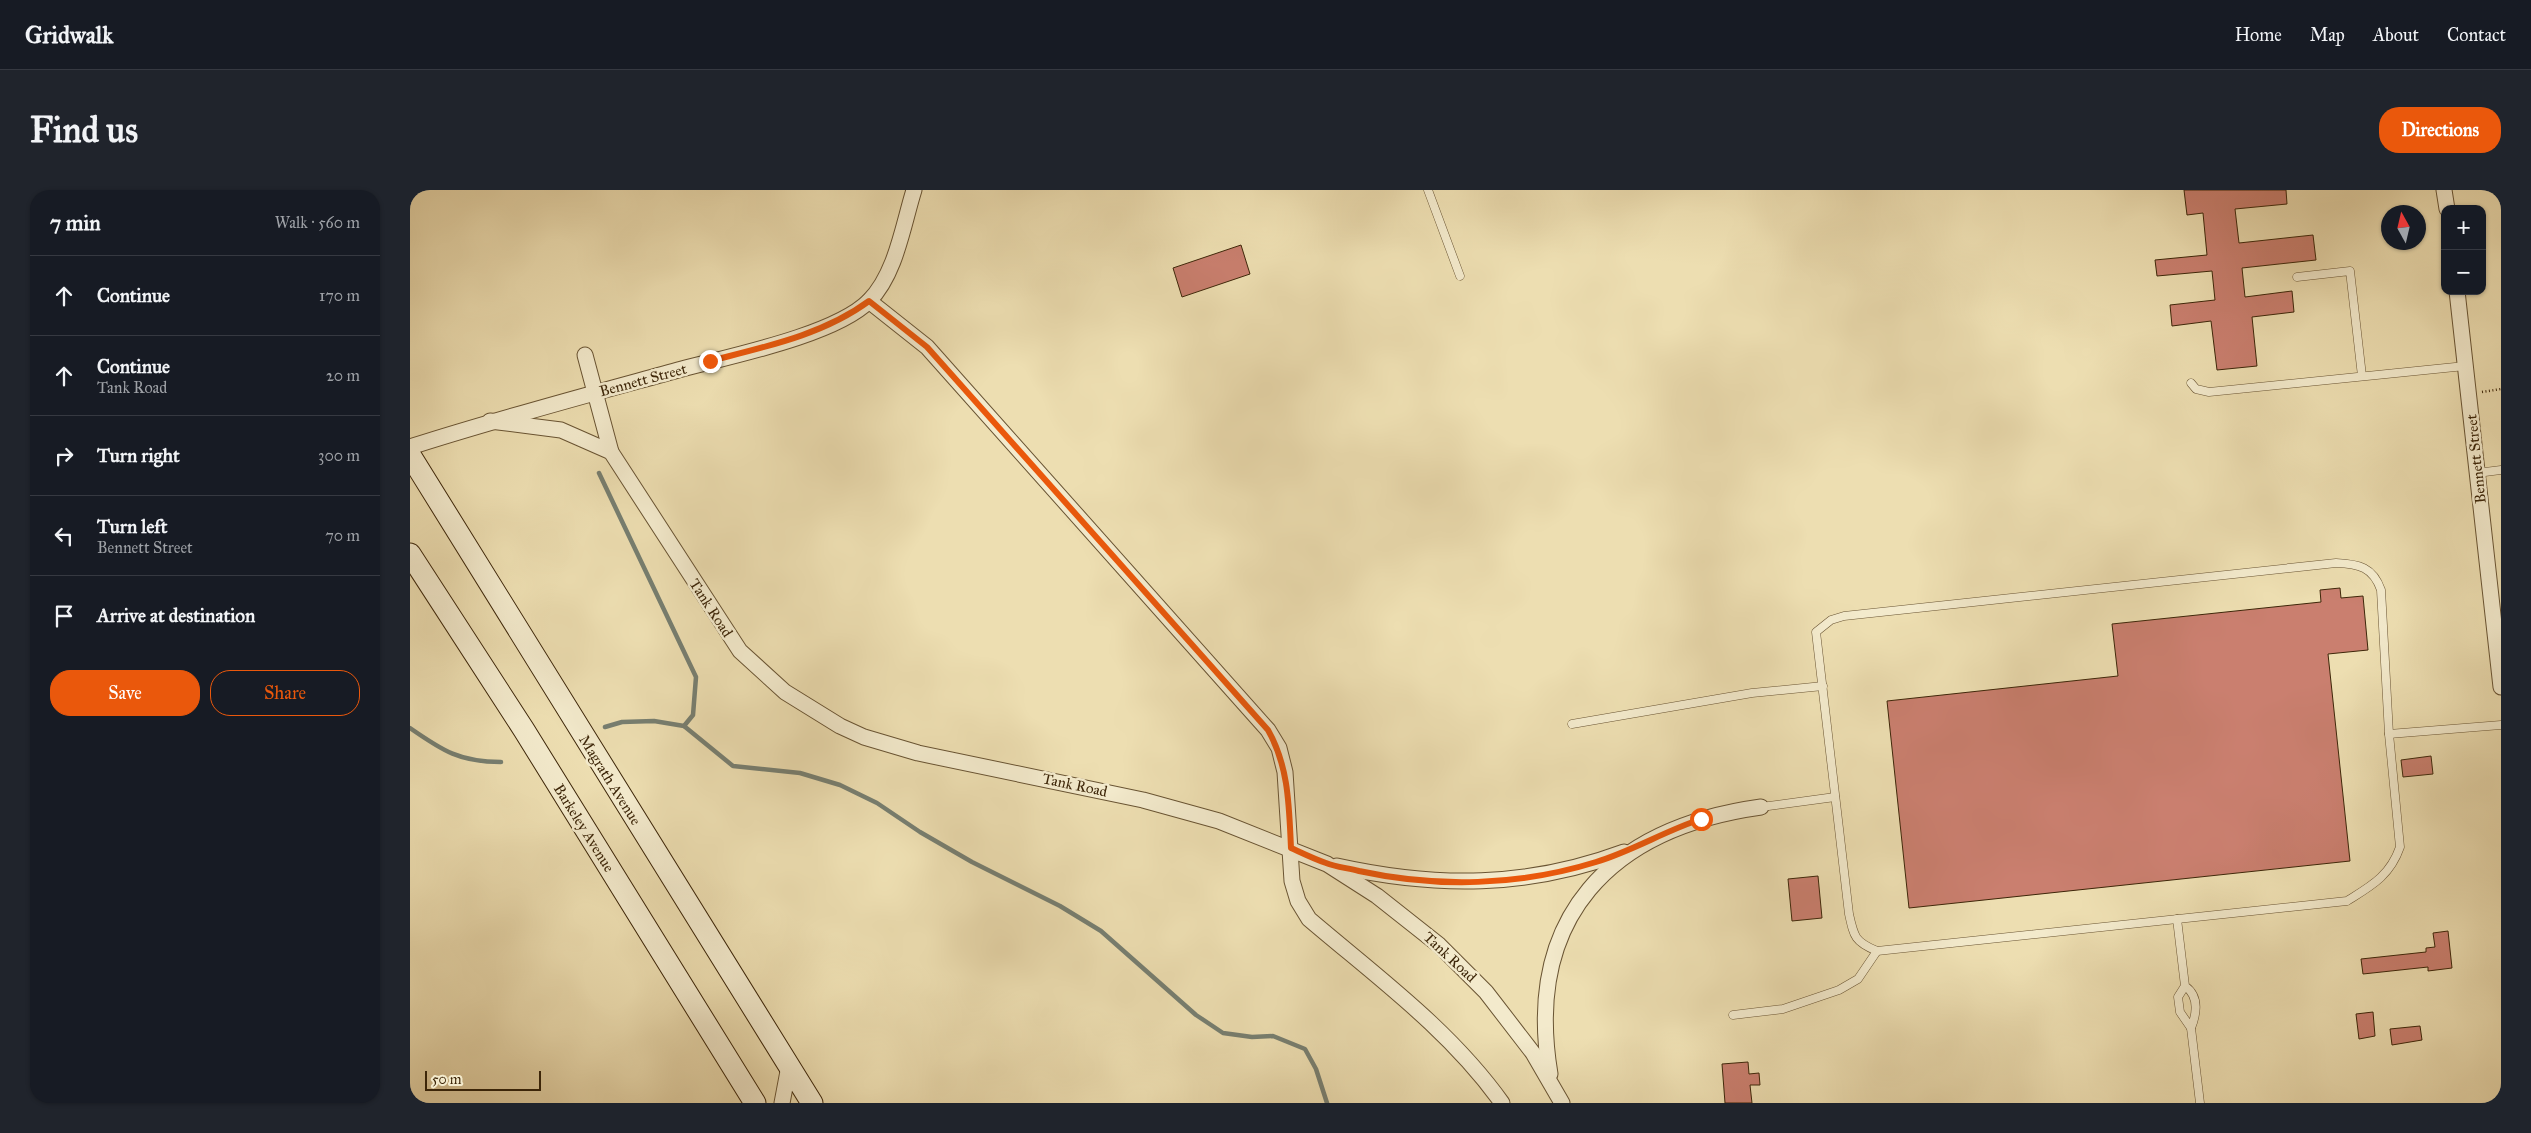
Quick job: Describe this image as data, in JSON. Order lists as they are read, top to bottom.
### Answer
{
  "streets": {
    "main road": ["Magrath Avenue", "Barkeley Avenue"],
    "street": ["Bennett Street", "Tank Road"]
  },
  "crossings": [
    ["Bennett Street", "Tank Road"]
  ],
  "scale_bar": "50 m",
  "north": "top",
  "page": {
    "header": "Gridwalk",
    "nav": [
      "Home",
      "Map",
      "About",
      "Contact"
    ],
    "buttons": [
      "Directions",
      ["Save", "Share"]
    ],
    "title": "Find us",
    "heading": ["7 min", "Walk · 560 m"],
    "map_buttons": ["+", "−"],
    "list": [
      ["Continue", "170 m"],
      ["Continue", "Tank Road", "20 m"],
      ["Turn right", "300 m"],
      ["Turn left", "Bennett Street", "70 m"],
      "Arrive at destination"
    ],
    "scale": "50 m"
  }
}
